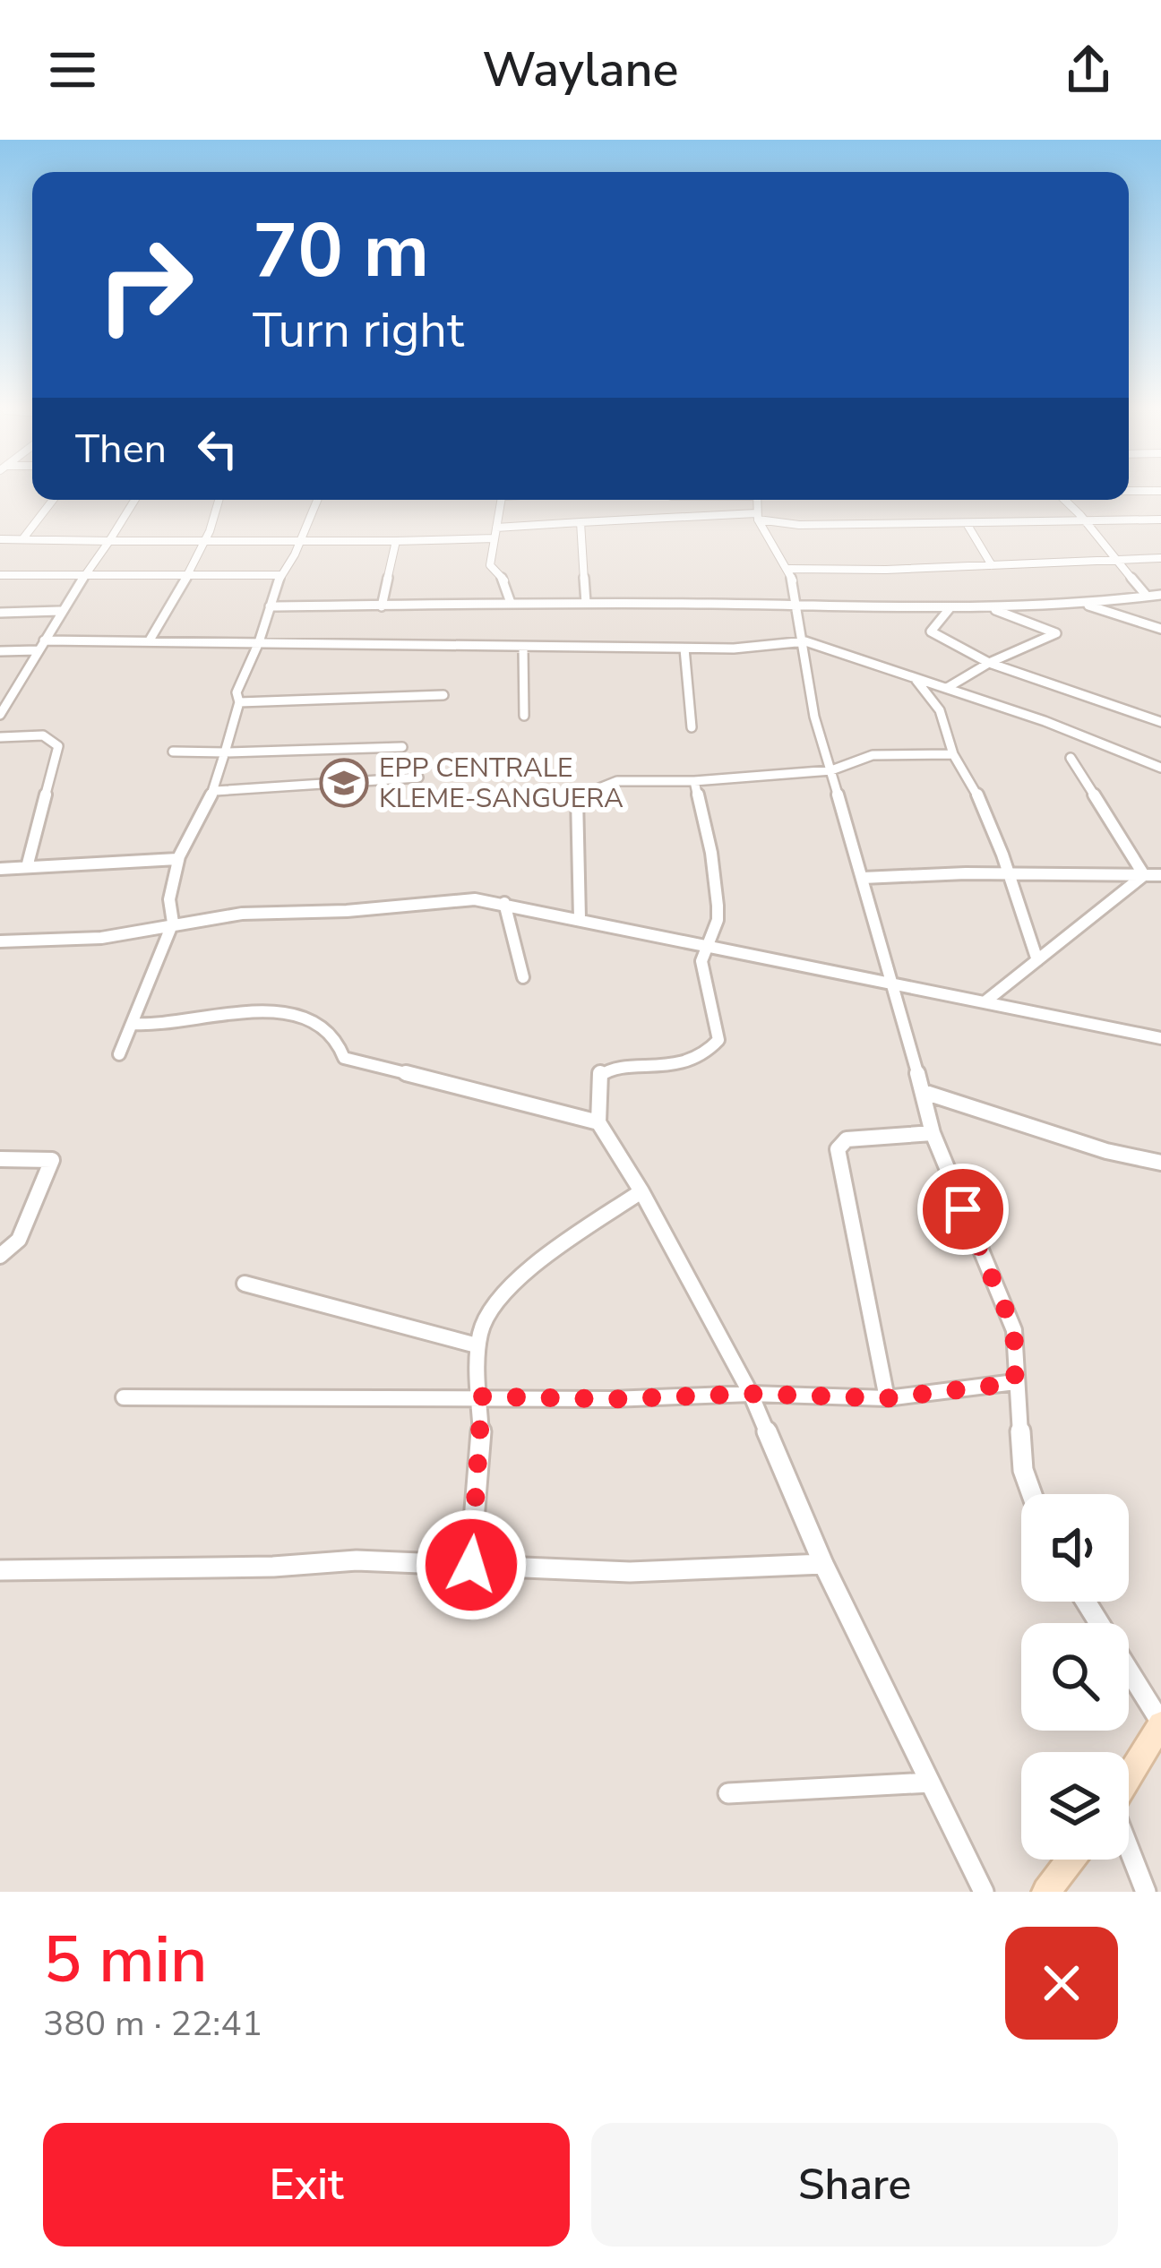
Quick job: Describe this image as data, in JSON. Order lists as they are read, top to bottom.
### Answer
{
  "places": {
    "school or university": ["EPP CENTRALE KLEME-SANGUERA"]
  },
  "page": {
    "header": "Waylane",
    "turn": ["70 m", "Turn right"],
    "then": "Then",
    "heading": ["5 min", "380 m · 22:41"],
    "buttons": ["Exit", "Share"]
  }
}
